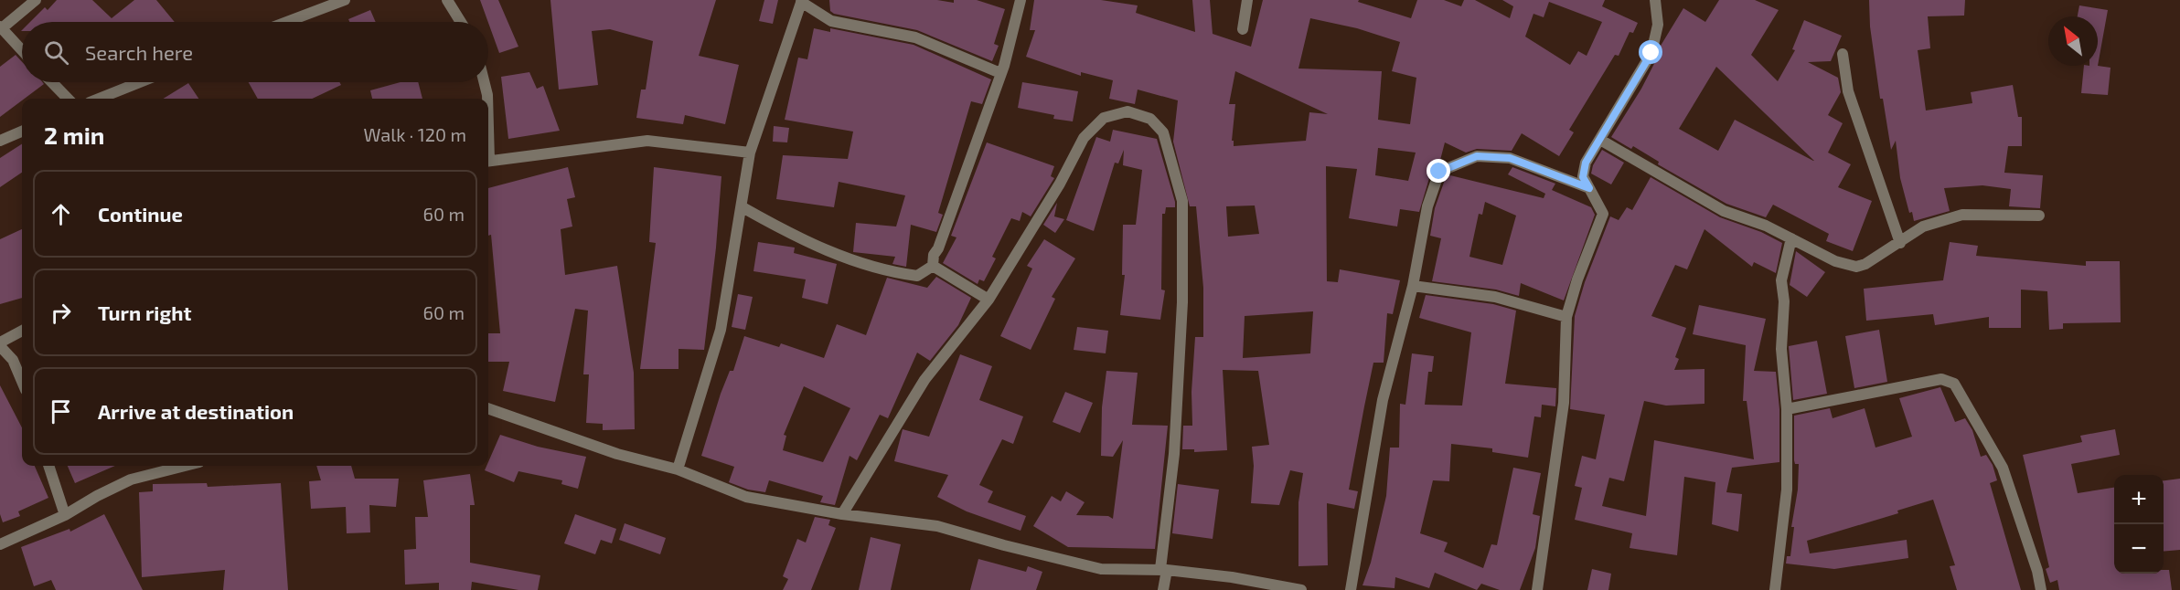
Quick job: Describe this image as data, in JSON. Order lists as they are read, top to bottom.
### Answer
{
  "north": "top left",
  "page": {
    "search": "Search here",
    "heading": ["2 min", "Walk · 120 m"],
    "list": [
      ["Continue", "60 m"],
      ["Turn right", "60 m"],
      "Arrive at destination"
    ],
    "map_buttons": ["+", "−"]
  }
}
